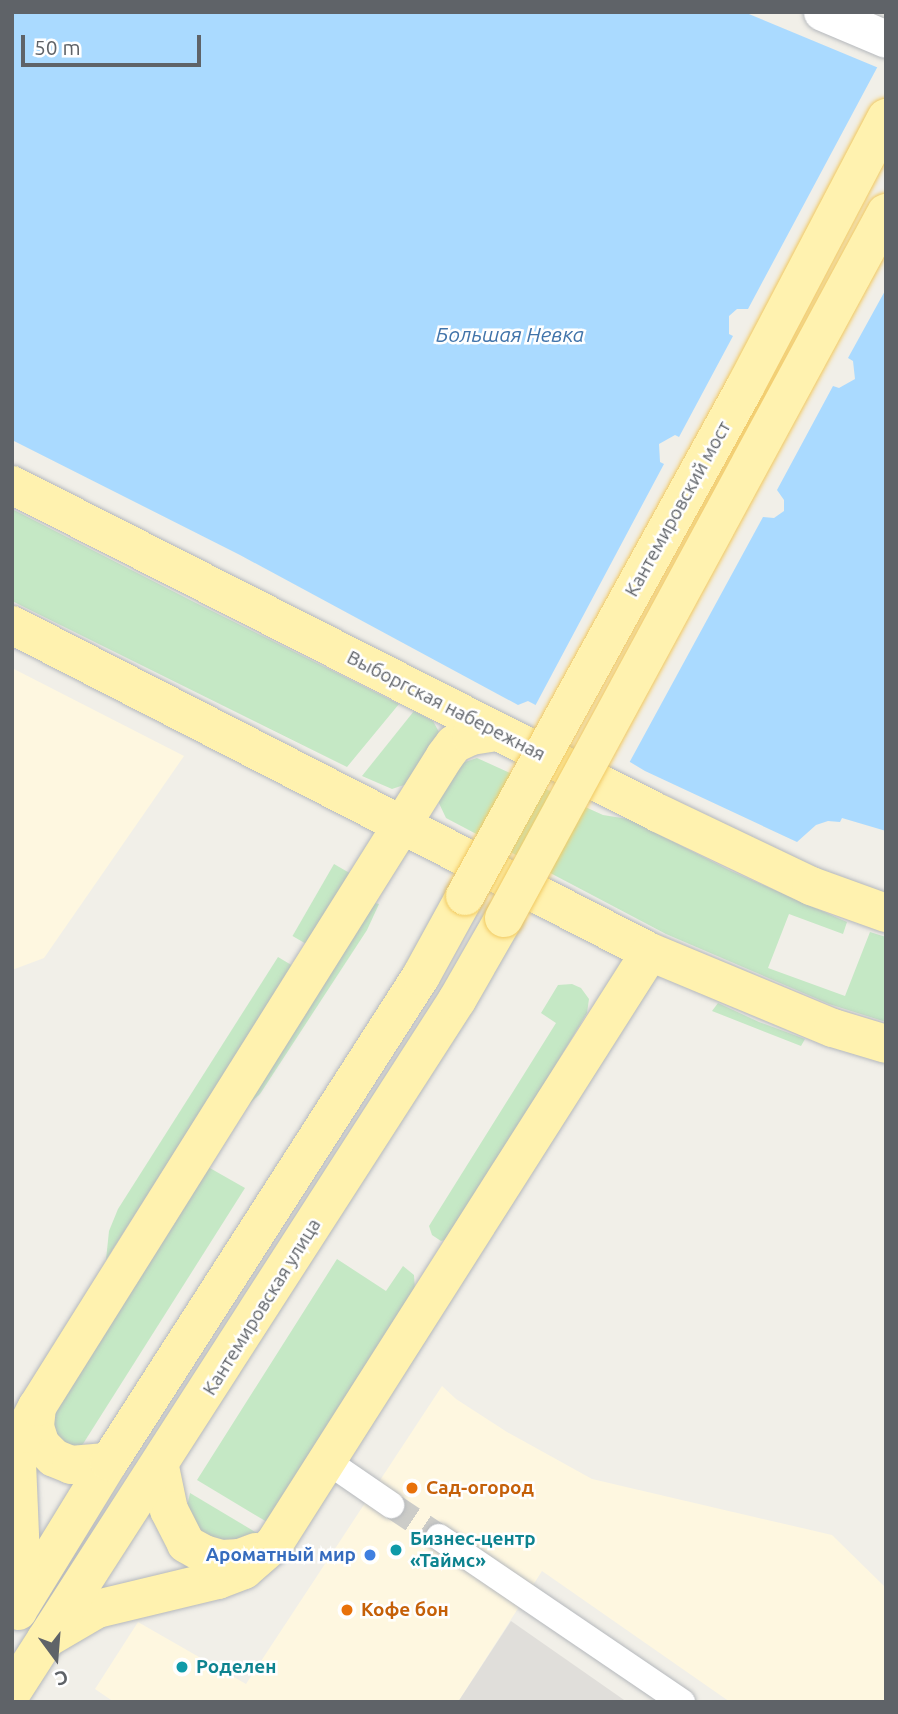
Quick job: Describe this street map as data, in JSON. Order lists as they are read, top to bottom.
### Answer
{
  "streets": {
    "main road": ["Кантемировский мост", "Выборгская набережная", "Кантемировская улица"]
  },
  "water": ["Большая Невка"],
  "places": [
    "Сад-огород",
    "Бизнес-центр «Таймс»",
    "Ароматный мир",
    "Кофе бон",
    "Роделен"
  ],
  "scale_bar": "50 m",
  "north": "bottom"
}
